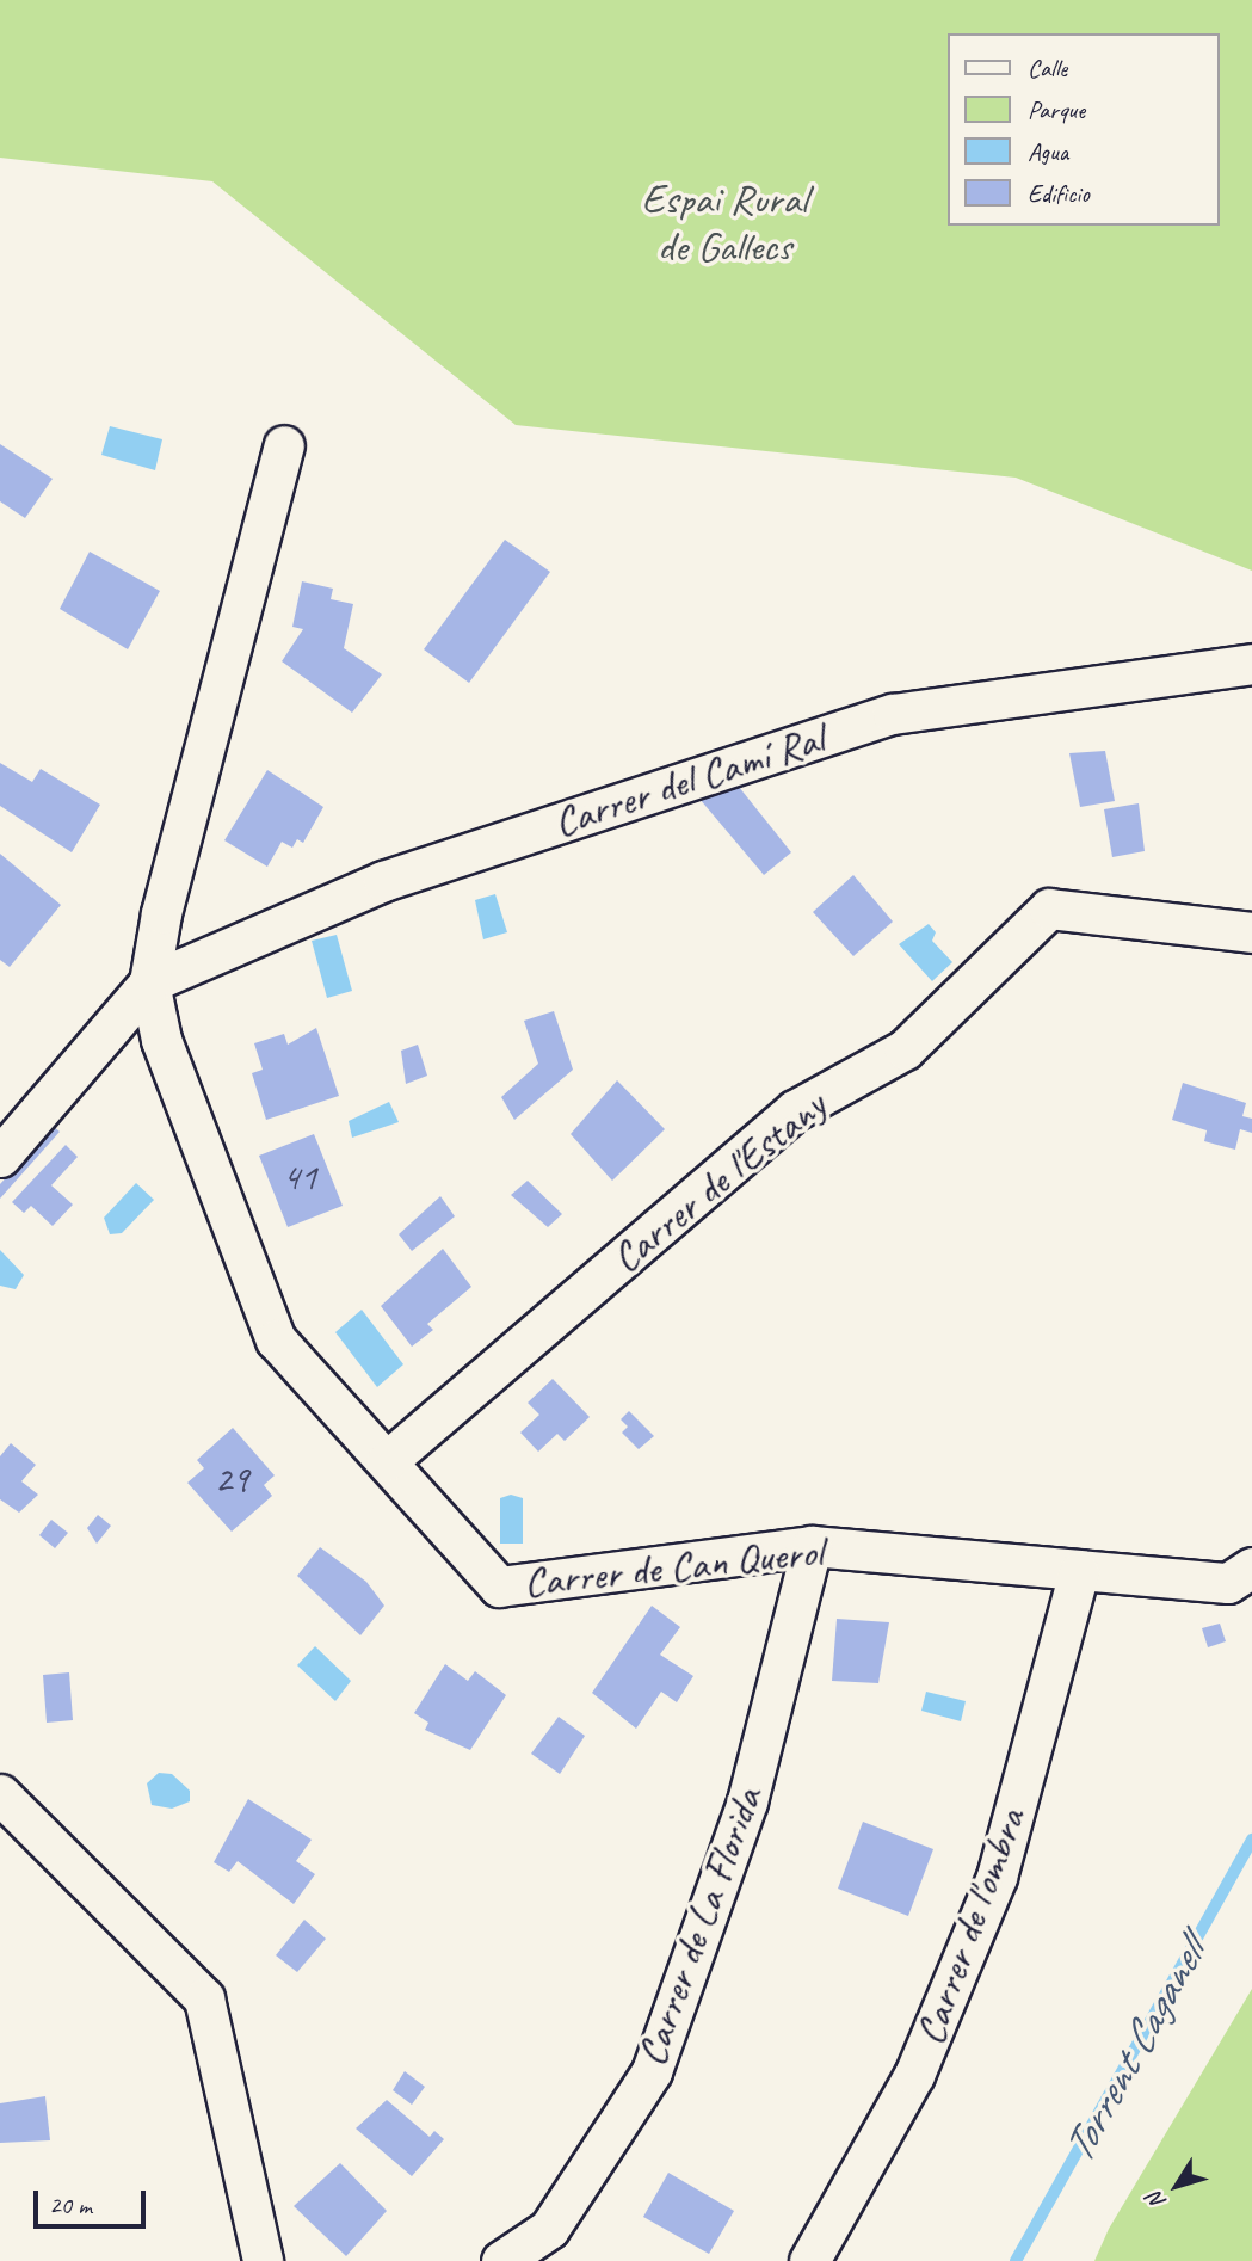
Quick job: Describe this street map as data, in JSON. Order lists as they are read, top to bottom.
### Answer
{
  "streets": {
    "street": [
      "Carrer del Camí Ral",
      "Carrer de l'Estany",
      "Carrer de Can Querol",
      "Carrer de La Florida",
      "Carrer de l'ombra"
    ]
  },
  "crossings": [
    ["Carrer del Camí Ral", "Carrer de Can Querol"],
    ["Carrer de l'Estany", "Carrer de Can Querol"],
    ["Carrer de Can Querol", "Carrer de La Florida"],
    ["Carrer de Can Querol", "Carrer de l'ombra"]
  ],
  "water": ["Torrent Caganell"],
  "parks": ["Espai Rural de Gallecs"],
  "house_numbers": ["41", "29"],
  "legend": [
    "Calle",
    "Parque",
    "Agua",
    "Edificio"
  ],
  "scale_bar": "20 m",
  "north": "bottom left"
}
